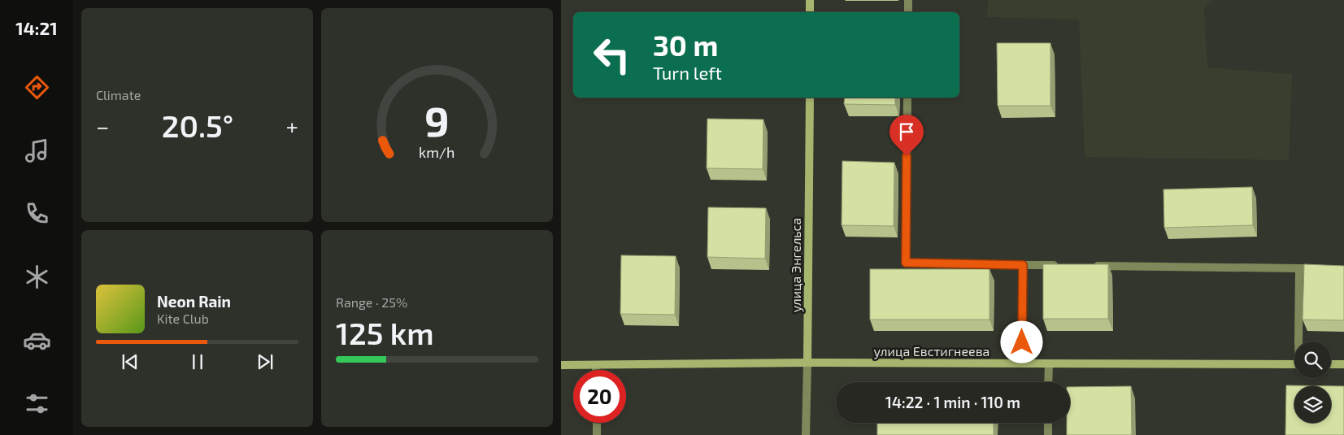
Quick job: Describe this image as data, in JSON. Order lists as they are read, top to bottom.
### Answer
{
  "streets": {
    "main road": ["улица Энгельса", "улица Евстигнеева"]
  },
  "crossings": [
    ["улица Энгельса", "улица Евстигнеева"]
  ],
  "page": {
    "tabs": "14:21",
    "tile": [
      "Climate",
      ["Range · 25%", "125 km"]
    ],
    "turn": ["30 m", "Turn left"],
    "heat": ["−", "20.5°", "+"],
    "song": ["Neon Rain", "Kite Club"],
    "limit": "20",
    "trip": "14:22 · 1 min · 110 m",
    "gauge": ["9", "km/h"]
  }
}
